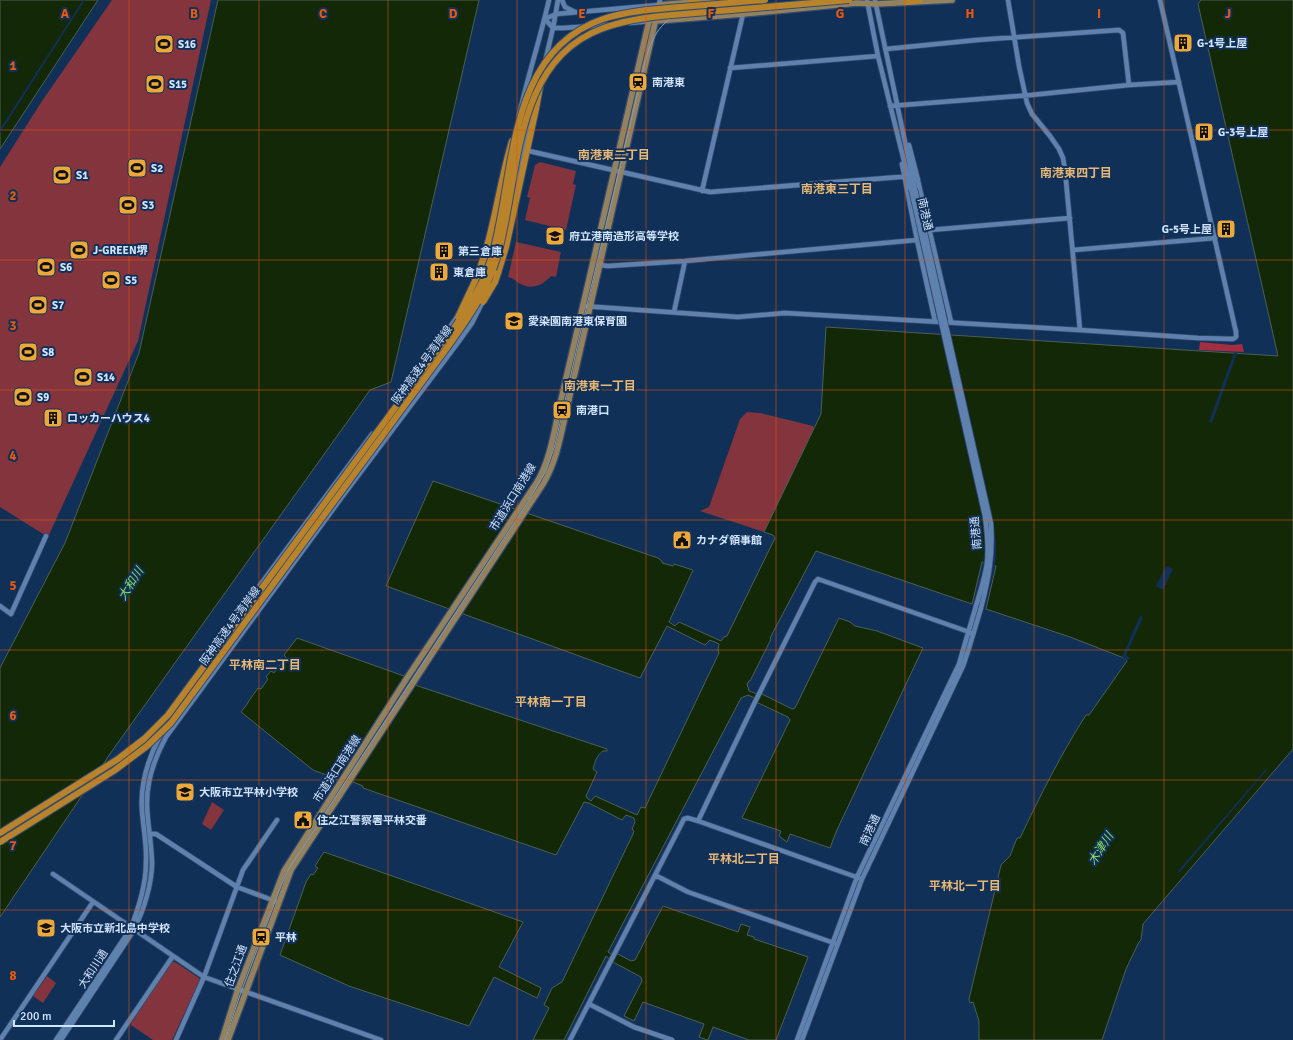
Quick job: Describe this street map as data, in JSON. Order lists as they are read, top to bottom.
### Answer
{
  "streets": {
    "highway": ["阪神高速4号湾岸線"],
    "main road": ["市道浜口南港線", "住之江通"],
    "street": ["南港通", "大和川通"]
  },
  "crossings": [
    ["市道浜口南港線", "住之江通"]
  ],
  "districts": [
    "南港東二丁目",
    "南港東四丁目",
    "南港東三丁目",
    "南港東一丁目",
    "平林南二丁目",
    "平林南一丁目",
    "平林北二丁目",
    "平林北一丁目"
  ],
  "water": ["大和川", "木津川"],
  "places": {
    "building": [
      "G-1号上屋",
      "G-3号上屋",
      "G-5号上屋",
      "第三倉庫",
      "東倉庫",
      "ロッカーハウス4"
    ],
    "sports": [
      "S16",
      "S15",
      "S2",
      "S1",
      "S3",
      "J-GREEN堺",
      "S6",
      "S5",
      "S7",
      "S8",
      "S14",
      "S9"
    ],
    "station": ["南港東", "南港口", "平林"],
    "school or university": [
      "府立港南造形高等学校",
      "愛染園南港東保育園",
      "大阪市立平林小学校",
      "大阪市立新北島中学校"
    ],
    "public building": ["カナダ領事館", "住之江警察署平林交番"]
  },
  "scale_bar": "200 m",
  "grid": {
    "columns": [
      "A",
      "B",
      "C",
      "D",
      "E",
      "F",
      "G",
      "H",
      "I",
      "J"
    ],
    "rows": [
      "1",
      "2",
      "3",
      "4",
      "5",
      "6",
      "7",
      "8"
    ]
  }
}
